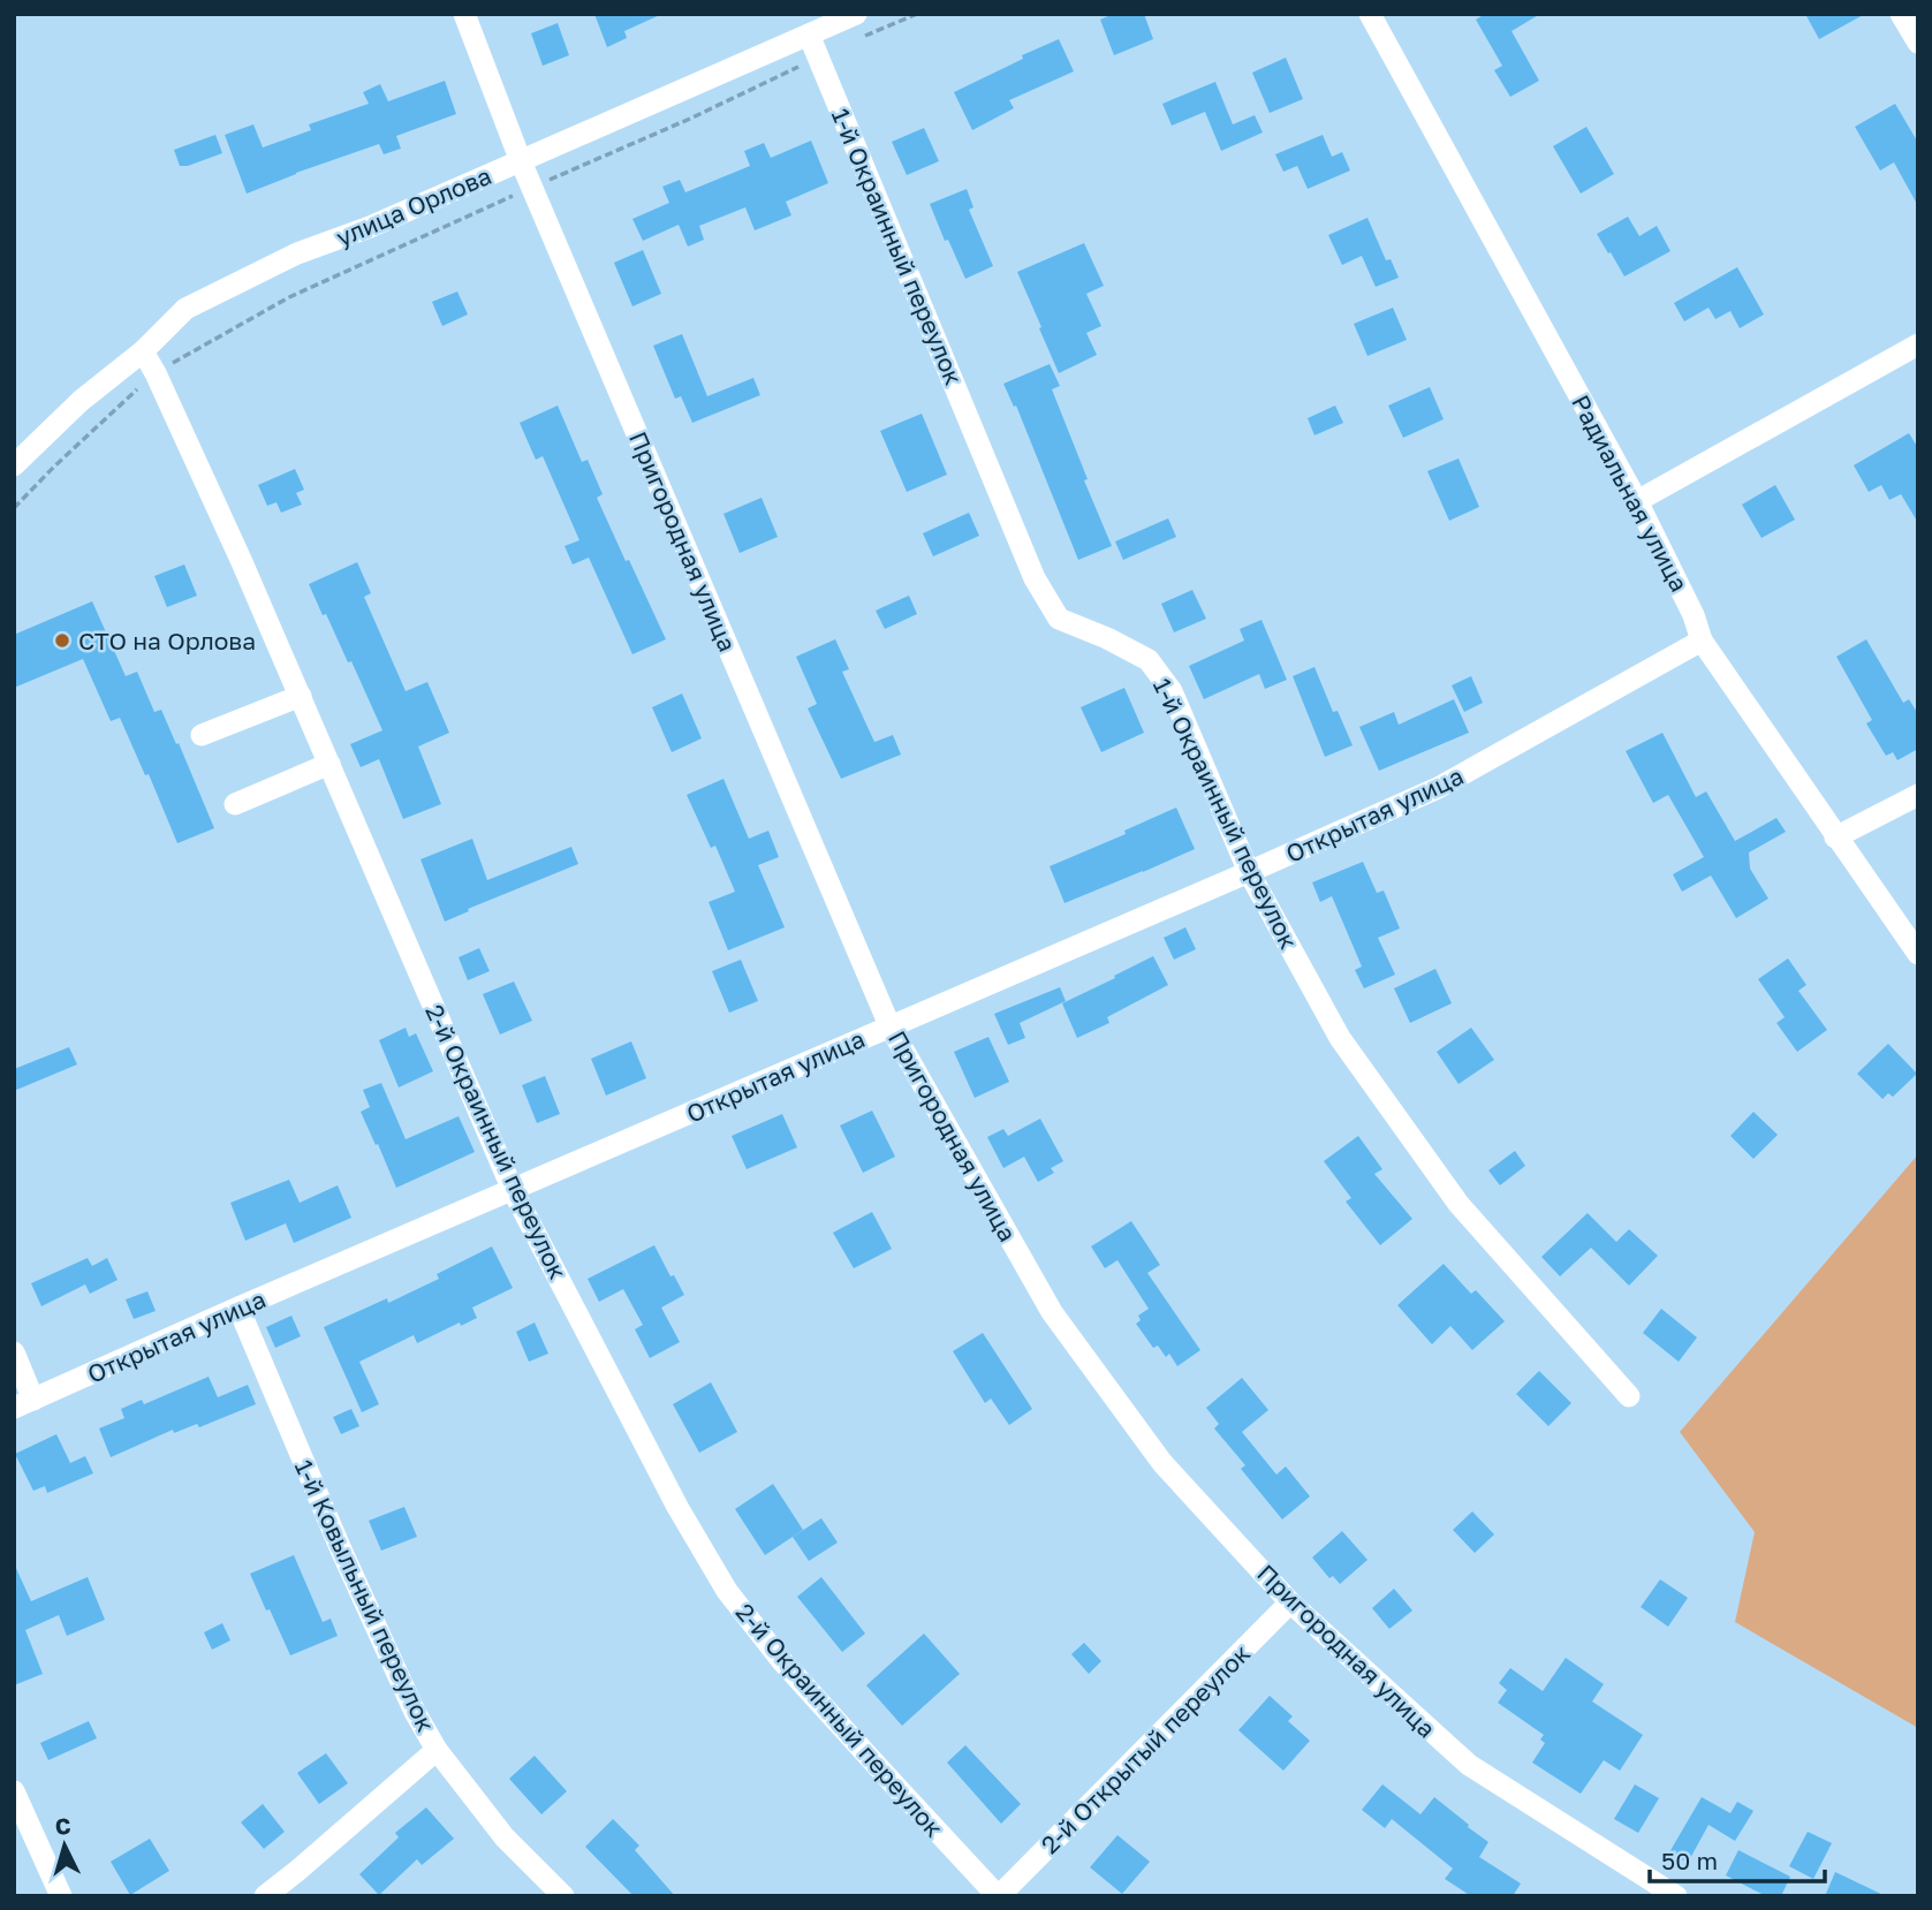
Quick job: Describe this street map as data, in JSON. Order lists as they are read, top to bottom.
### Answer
{
  "streets": {
    "street": [
      "улица Орлова",
      "1-й Окраинный переулок",
      "Радиальная улица",
      "Пригородная улица",
      "Открытая улица",
      "2-й Окраинный переулок",
      "1-й Ковыльный переулок",
      "2-й Открытый переулок"
    ]
  },
  "crossings": [
    ["улица Орлова", "1-й Окраинный переулок"],
    ["улица Орлова", "Пригородная улица"],
    ["улица Орлова", "2-й Окраинный переулок"],
    ["1-й Окраинный переулок", "Открытая улица"],
    ["Радиальная улица", "Открытая улица"],
    ["Пригородная улица", "Открытая улица"],
    ["Пригородная улица", "2-й Открытый переулок"],
    ["Открытая улица", "2-й Окраинный переулок"],
    ["Открытая улица", "1-й Ковыльный переулок"],
    ["2-й Окраинный переулок", "2-й Открытый переулок"]
  ],
  "places": ["СТО на Орлова"],
  "scale_bar": "50 m",
  "north": "top"
}
